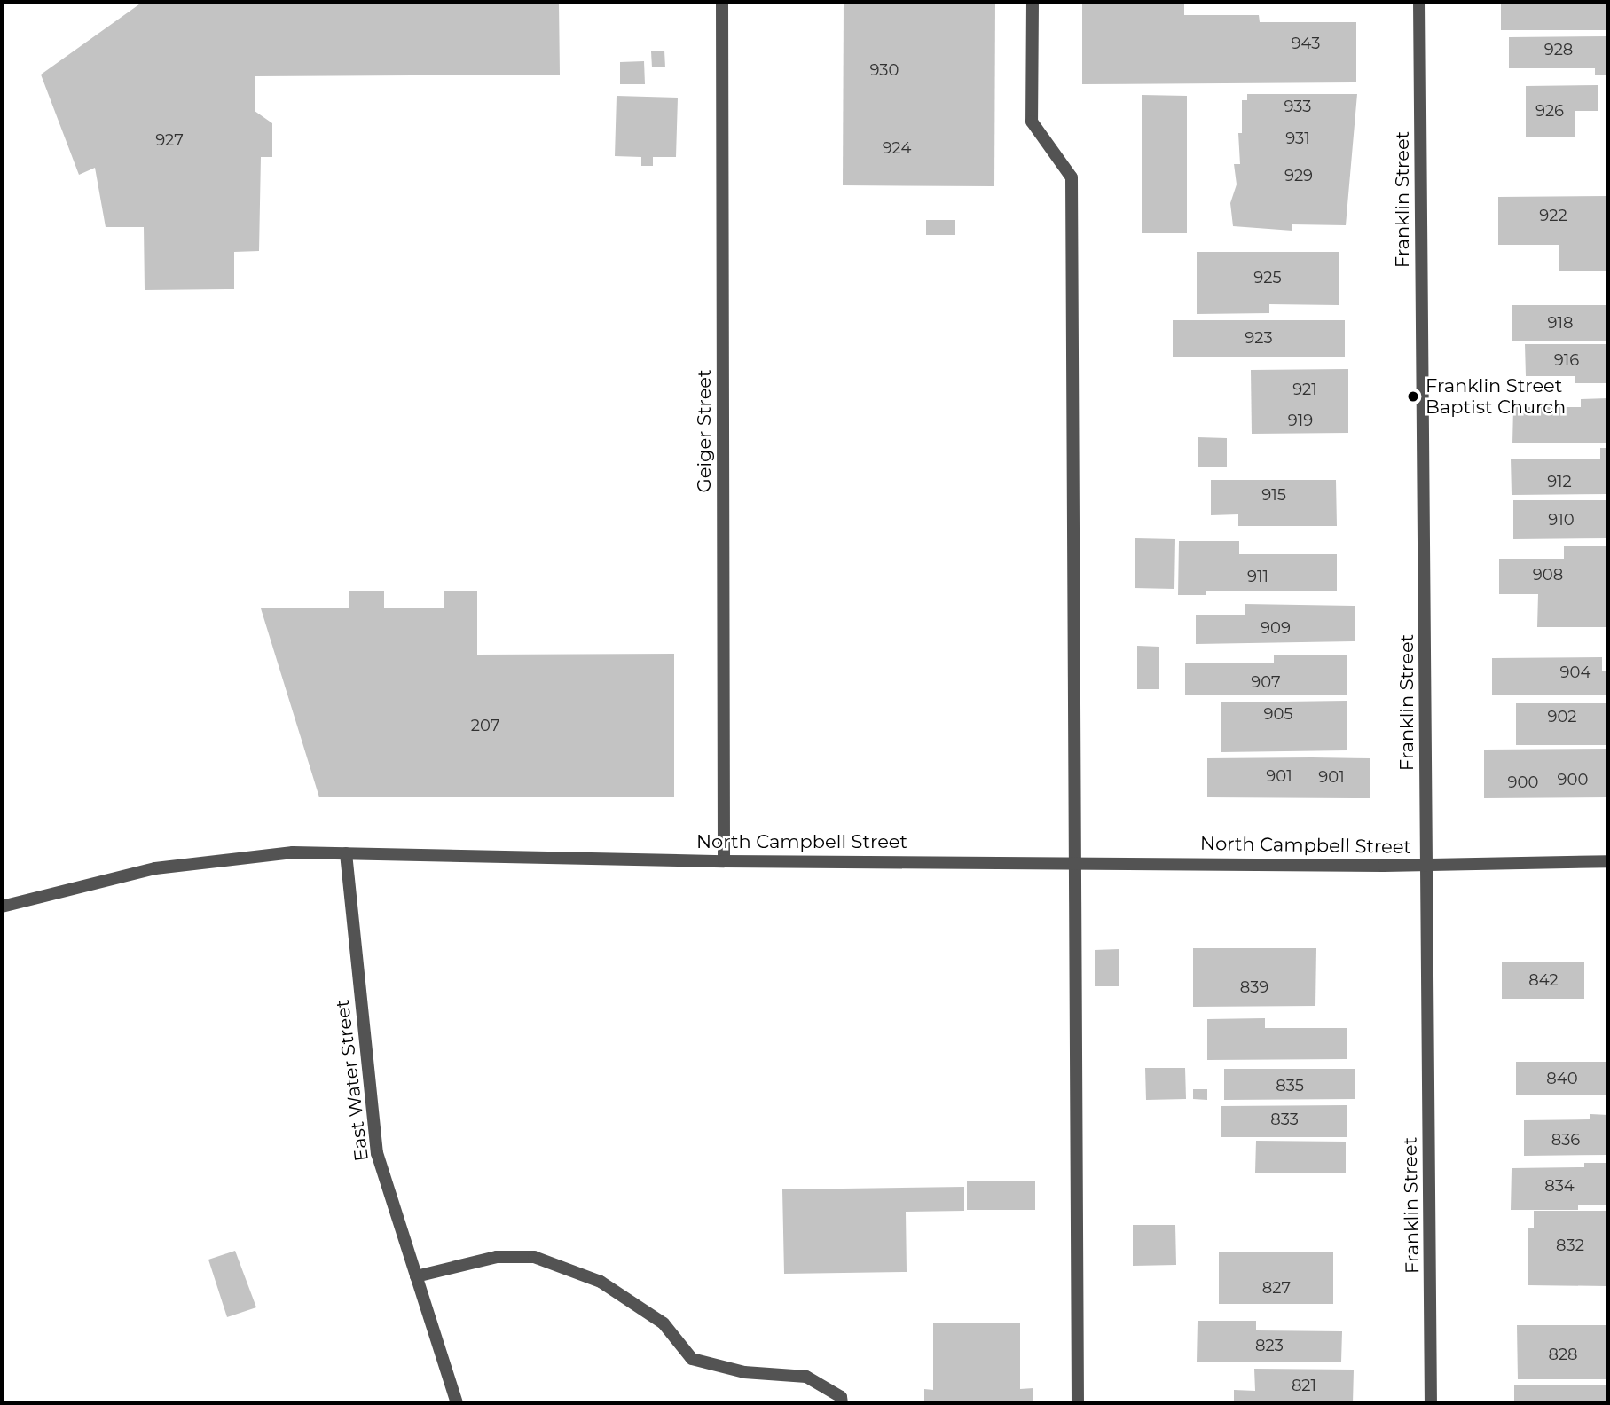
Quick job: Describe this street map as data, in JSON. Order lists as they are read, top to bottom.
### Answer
{
  "streets": {
    "street": [
      "Franklin Street",
      "Geiger Street",
      "North Campbell Street",
      "East Water Street"
    ]
  },
  "crossings": [
    ["Franklin Street", "North Campbell Street"],
    ["Geiger Street", "North Campbell Street"],
    ["North Campbell Street", "East Water Street"]
  ],
  "places": ["Franklin Street Baptist Church"],
  "house_numbers": [
    "943",
    "928",
    "930",
    "933",
    "926",
    "931",
    "927",
    "924",
    "929",
    "922",
    "925",
    "918",
    "923",
    "916",
    "921",
    "919",
    "912",
    "915",
    "910",
    "908",
    "911",
    "909",
    "904",
    "907",
    "905",
    "902",
    "207",
    "901",
    "901",
    "900",
    "900",
    "842",
    "839",
    "840",
    "835",
    "833",
    "836",
    "834",
    "832",
    "827",
    "823",
    "828",
    "821"
  ]
}
